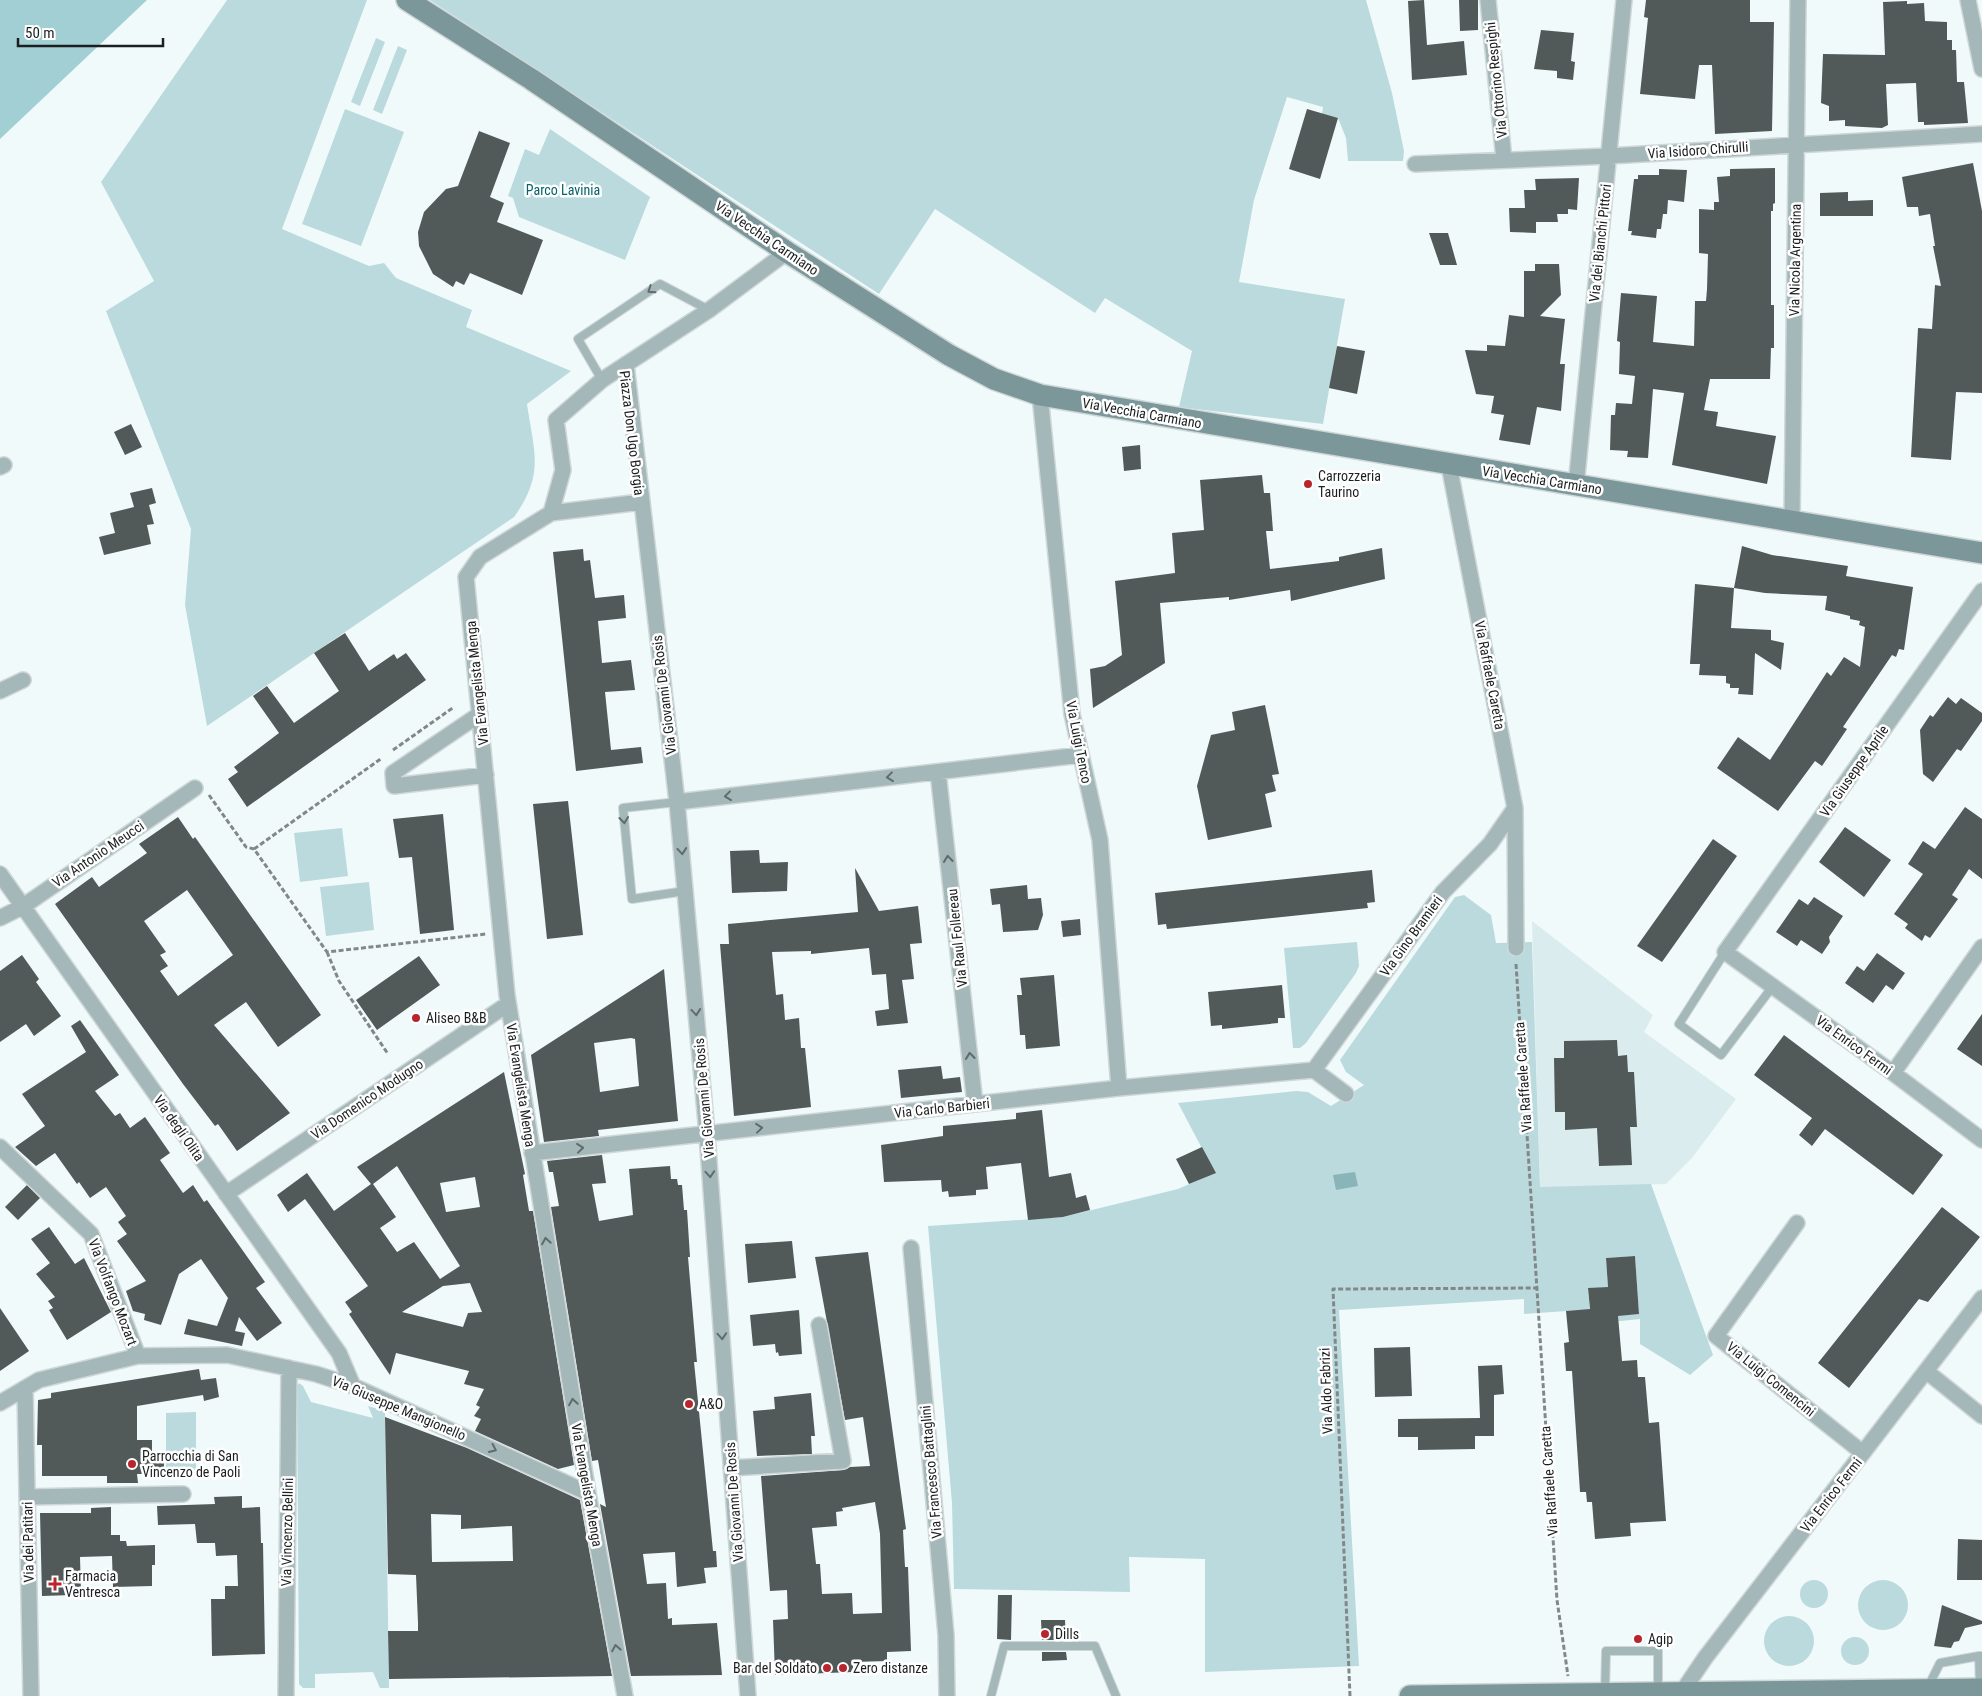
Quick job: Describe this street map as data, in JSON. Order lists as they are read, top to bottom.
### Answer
{
  "streets": {
    "street": [
      "Via Ottorino Respighi",
      "Via Isidoro Chirulli",
      "Via Vecchia Carmiano",
      "Via dei Bianchi Pittori",
      "Via Nicola Argentina",
      "Piazza Don Ugo Borgia",
      "Via Raffaele Caretta",
      "Via Evangelista Menga",
      "Via Giovanni De Rosis",
      "Via Luigi Tenco",
      "Via Giuseppe Aprile",
      "Via Antonio Meucci",
      "Via Gino Bramieri",
      "Via Raul Follereau",
      "Via Enrico Fermi",
      "Via Domenico Modugno",
      "Via Carlo Barbieri",
      "Via degli Olita",
      "Via Volfango Mozart",
      "Via Luigi Comencini",
      "Via Giuseppe Mangionello",
      "Via Francesco Battaglini",
      "Via Vincenzo Bellini",
      "Via dei Patitari"
    ],
    "path": ["Via Aldo Fabrizi"]
  },
  "crossings": [
    ["Via Ottorino Respighi", "Via Isidoro Chirulli"],
    ["Via Isidoro Chirulli", "Via dei Bianchi Pittori"],
    ["Via Isidoro Chirulli", "Via Nicola Argentina"],
    ["Via Vecchia Carmiano", "Via dei Bianchi Pittori"],
    ["Via Vecchia Carmiano", "Via Nicola Argentina"],
    ["Via Vecchia Carmiano", "Via Raffaele Caretta"],
    ["Via Vecchia Carmiano", "Via Luigi Tenco"],
    ["Piazza Don Ugo Borgia", "Via Evangelista Menga"],
    ["Piazza Don Ugo Borgia", "Via Giovanni De Rosis"],
    ["Via Raffaele Caretta", "Via Gino Bramieri"],
    ["Via Raffaele Caretta", "Via Aldo Fabrizi"],
    ["Via Evangelista Menga", "Via Domenico Modugno"],
    ["Via Evangelista Menga", "Via Carlo Barbieri"],
    ["Via Evangelista Menga", "Via Giuseppe Mangionello"],
    ["Via Giovanni De Rosis", "Via Carlo Barbieri"],
    ["Via Luigi Tenco", "Via Carlo Barbieri"],
    ["Via Giuseppe Aprile", "Via Enrico Fermi"],
    ["Via Antonio Meucci", "Via degli Olita"],
    ["Via Gino Bramieri", "Via Carlo Barbieri"],
    ["Via Raul Follereau", "Via Carlo Barbieri"],
    ["Via Enrico Fermi", "Via Luigi Comencini"],
    ["Via Domenico Modugno", "Via degli Olita"],
    ["Via degli Olita", "Via Giuseppe Mangionello"],
    ["Via Volfango Mozart", "Via Giuseppe Mangionello"],
    ["Via Giuseppe Mangionello", "Via Vincenzo Bellini"],
    ["Via Giuseppe Mangionello", "Via dei Patitari"]
  ],
  "one_way": [
    "Via Evangelista Menga",
    "Via Giovanni De Rosis",
    "Via Raul Follereau",
    "Via Carlo Barbieri",
    "Via Giuseppe Mangionello"
  ],
  "parks": ["Parco Lavinia"],
  "places": {
    "other": [
      "Carrozzeria Taurino",
      "Aliseo B&B",
      "A&O",
      "Parrocchia di San Vincenzo de Paoli",
      "Dills",
      "Agip",
      "Bar del Soldato",
      "Zero distanze"
    ],
    "health": ["Farmacia Ventresca"]
  },
  "scale_bar": "50 m"
}
